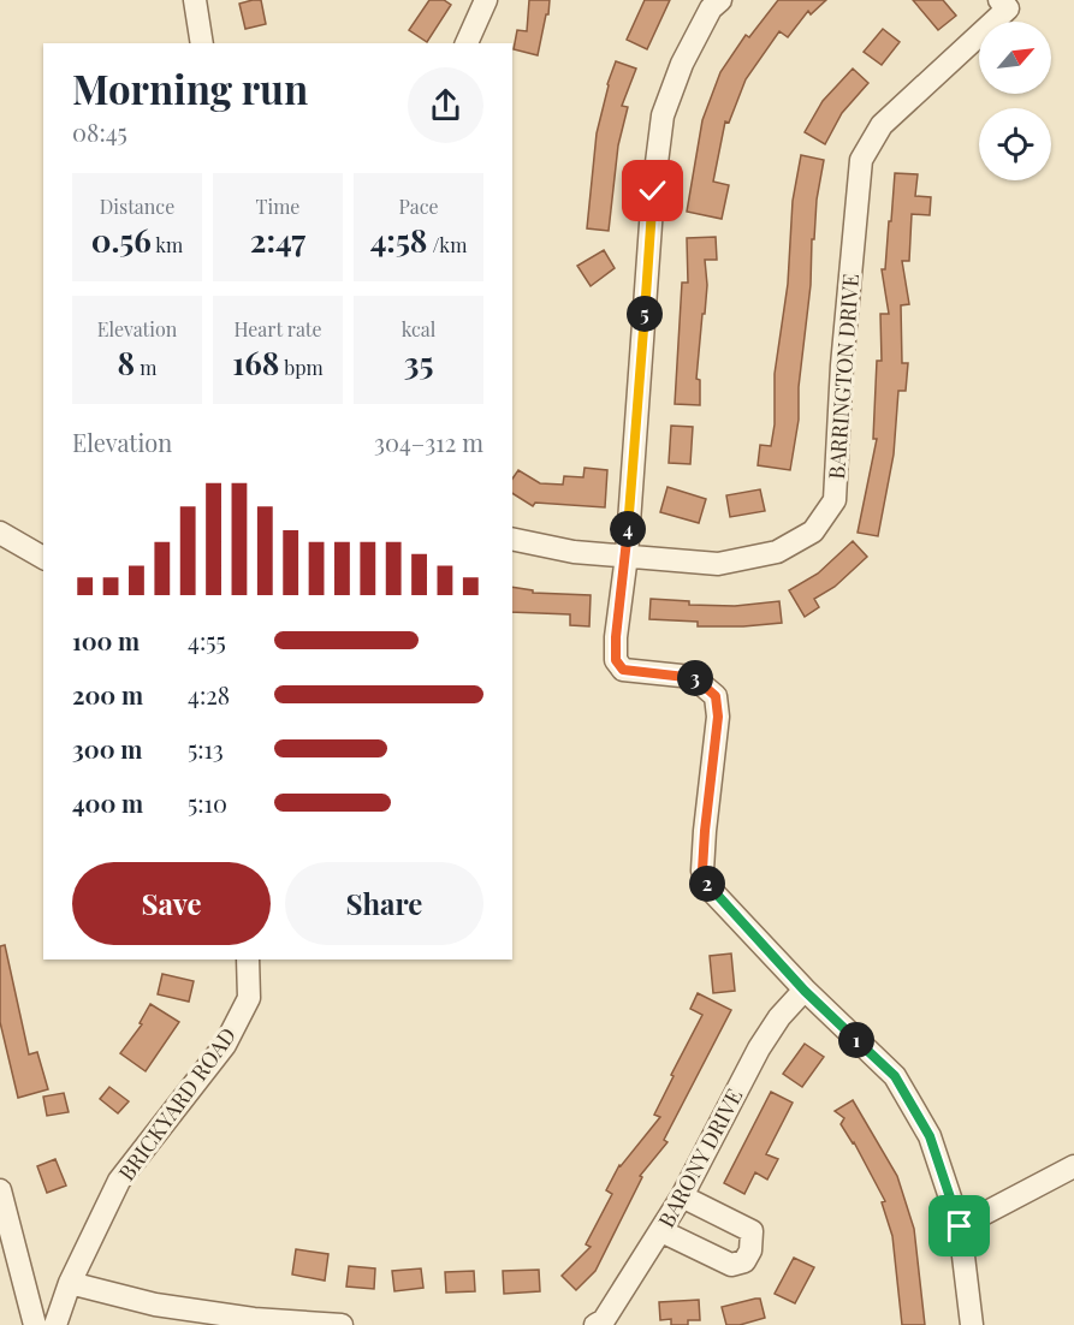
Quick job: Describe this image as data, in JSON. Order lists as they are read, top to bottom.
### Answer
{
  "streets": {
    "street": ["BARRINGTON DRIVE", "BRICKYARD ROAD", "BARONY DRIVE"]
  },
  "north": "top right",
  "page": {
    "heading": ["Morning run", "08:45"],
    "stats": [
      ["Distance", "0.56 km"],
      ["Time", "2:47"],
      ["Pace", "4:58 /km"],
      ["Elevation", "8 m"],
      ["Heart rate", "168 bpm"],
      ["kcal", "35"]
    ],
    "pins": [
      "5",
      "4",
      "3",
      "2",
      "1"
    ],
    "chart": ["Elevation", "304–312 m"],
    "list": [
      {
        "name": "100 m",
        "note": "4:55"
      },
      {
        "name": "200 m",
        "note": "4:28"
      },
      {
        "name": "300 m",
        "note": "5:13"
      },
      {
        "name": "400 m",
        "note": "5:10"
      }
    ],
    "buttons": ["Save", "Share"]
  }
}
